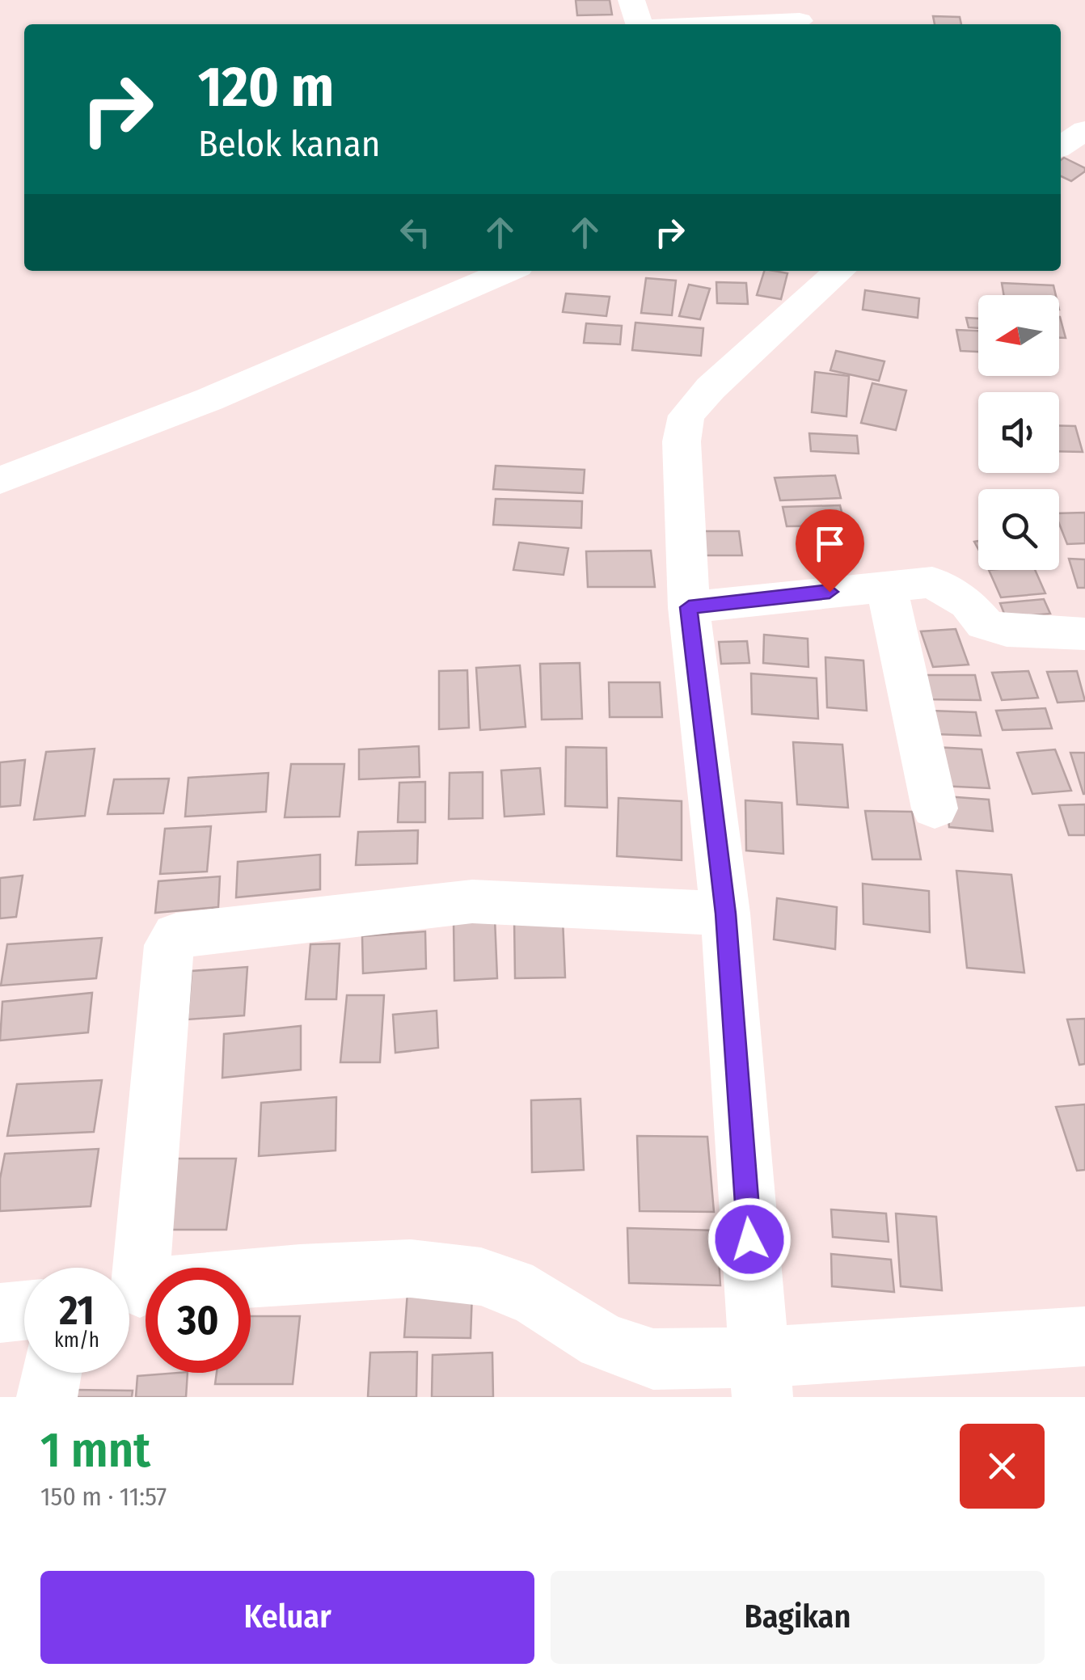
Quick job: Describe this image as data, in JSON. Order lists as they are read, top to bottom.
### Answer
{
  "north": "left",
  "page": {
    "turn": ["120 m", "Belok kanan"],
    "speed": "21 km/h",
    "limit": "30",
    "heading": ["1 mnt", "150 m · 11:57"],
    "buttons": ["Keluar", "Bagikan"]
  }
}
